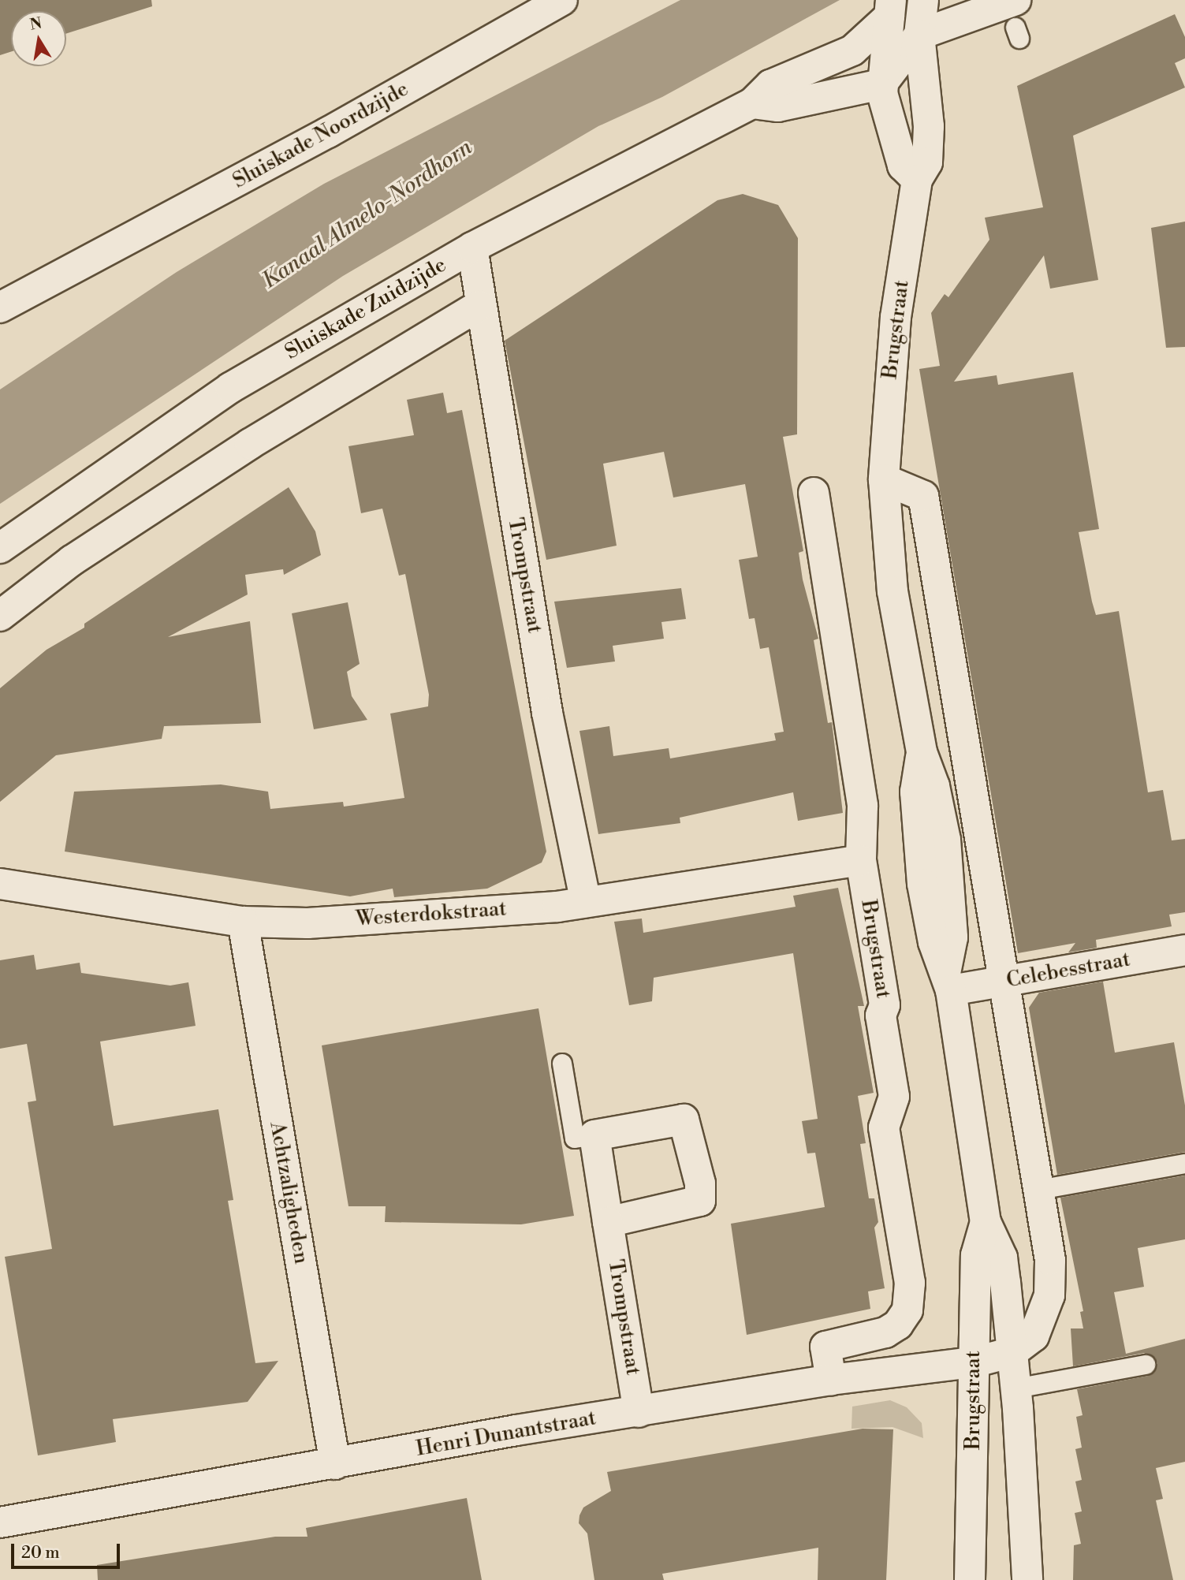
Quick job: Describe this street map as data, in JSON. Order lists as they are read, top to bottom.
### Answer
{
  "streets": {
    "street": [
      "Sluiskade Noordzijde",
      "Sluiskade Zuidzijde",
      "Brugstraat",
      "Trompstraat",
      "Westerdokstraat",
      "Celebesstraat",
      "Achtzaligheden",
      "Henri Dunantstraat"
    ]
  },
  "crossings": [
    ["Sluiskade Zuidzijde", "Trompstraat"],
    ["Brugstraat", "Westerdokstraat"],
    ["Brugstraat", "Celebesstraat"],
    ["Brugstraat", "Henri Dunantstraat"],
    ["Trompstraat", "Westerdokstraat"],
    ["Trompstraat", "Henri Dunantstraat"],
    ["Westerdokstraat", "Achtzaligheden"],
    ["Achtzaligheden", "Henri Dunantstraat"]
  ],
  "water": ["Kanaal Almelo-Nordhorn"],
  "scale_bar": "20 m",
  "north": "top"
}
